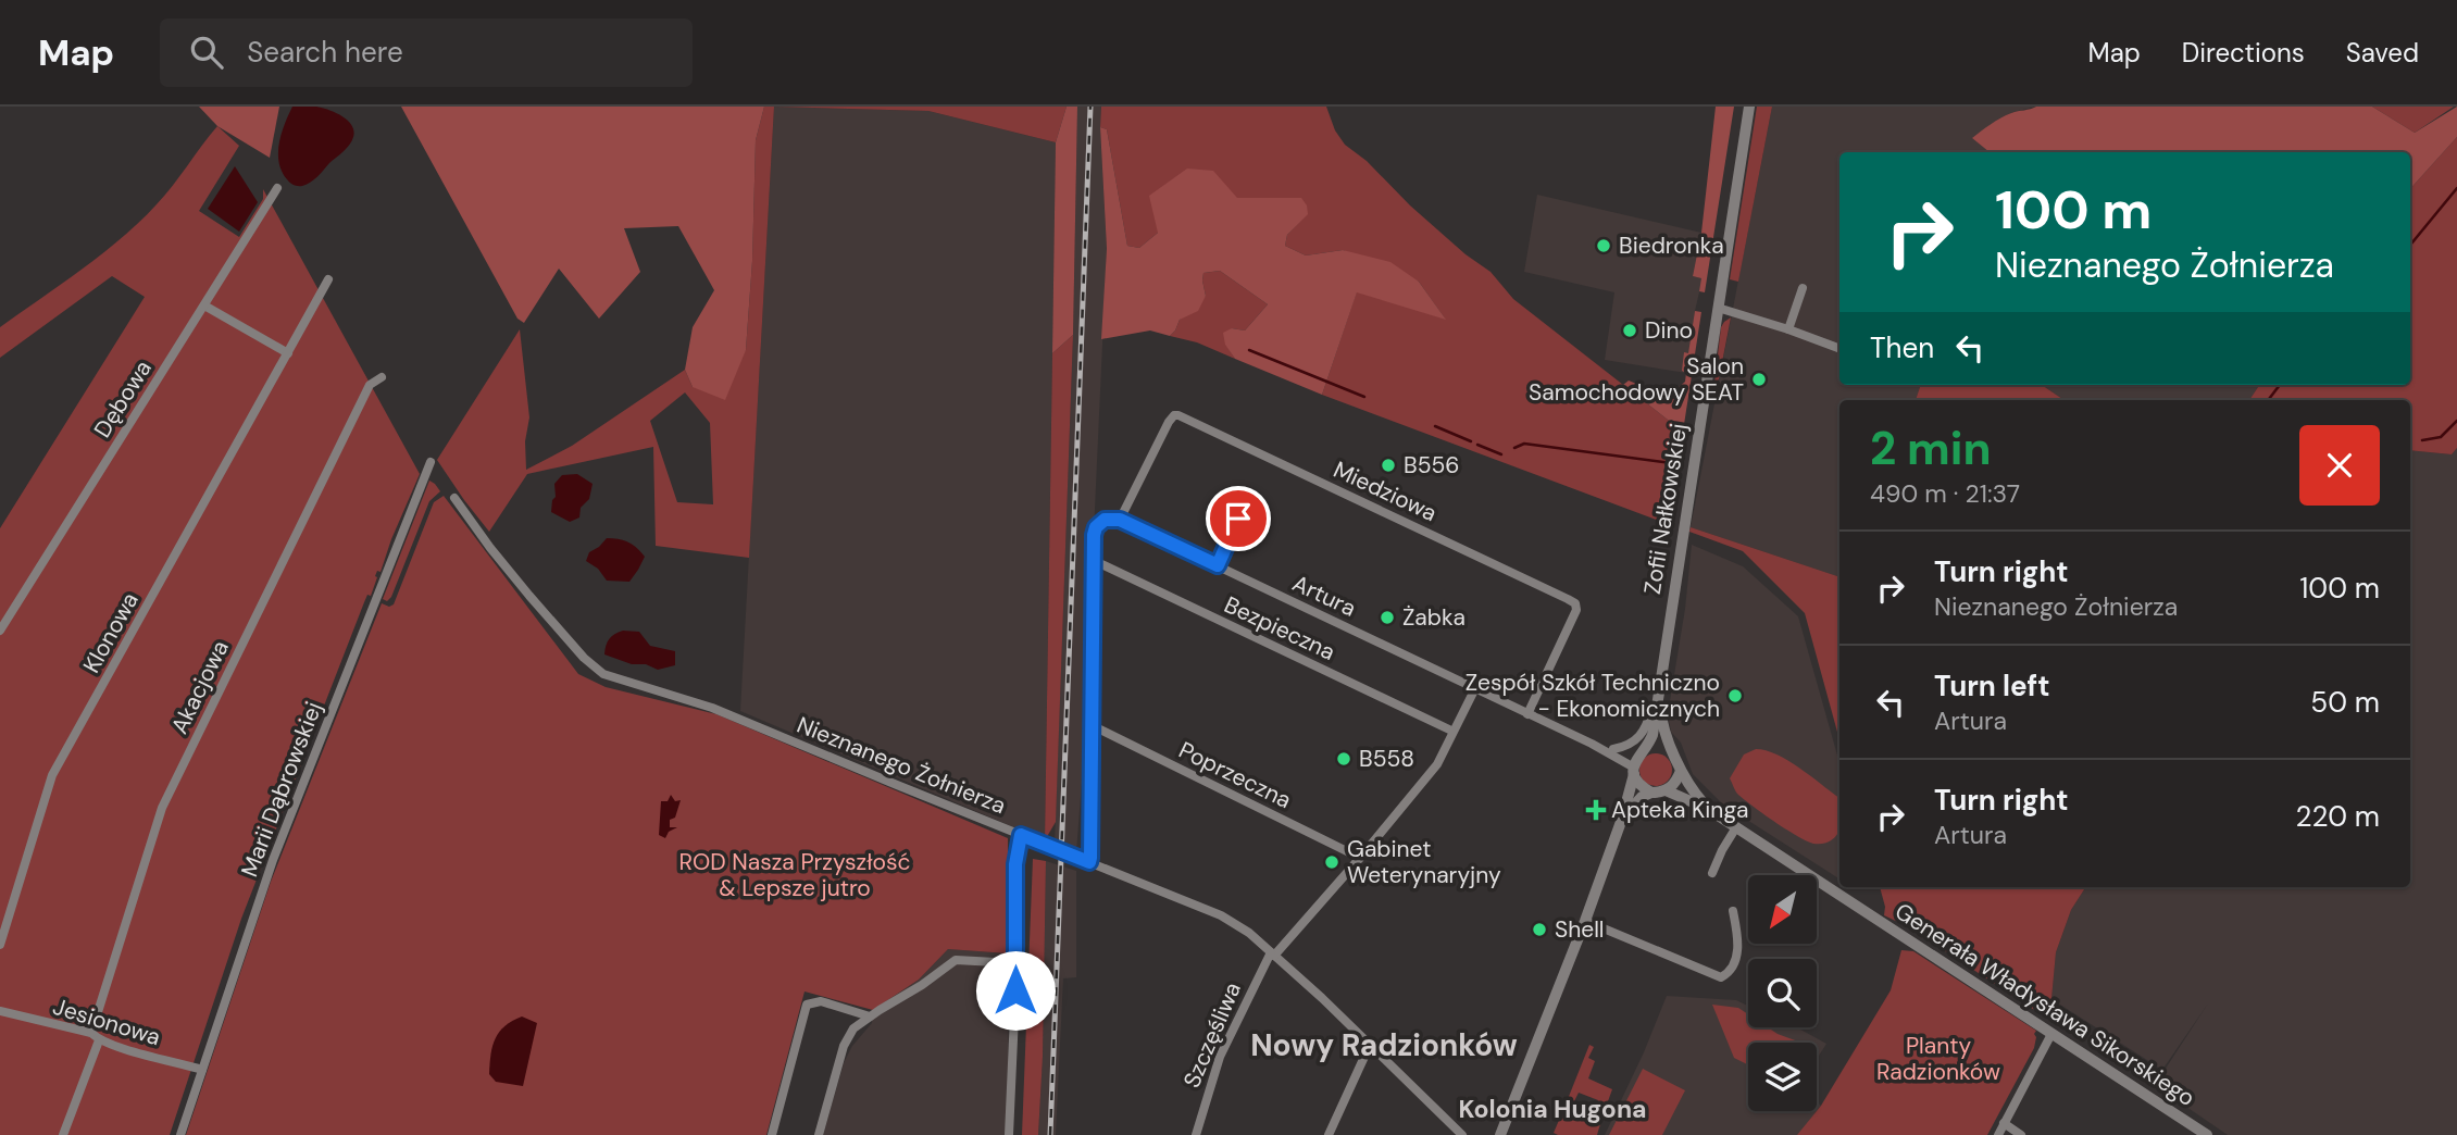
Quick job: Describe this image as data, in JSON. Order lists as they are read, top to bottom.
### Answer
{
  "streets": {
    "street": [
      "Dębowa",
      "Miedziowa",
      "Zofii Nałkowskiej",
      "Artura",
      "Bezpieczna",
      "Klonowa",
      "Akacjowa",
      "Nieznanego Żołnierza",
      "Poprzeczna",
      "Marii Dąbrowskiej",
      "Generała Władysława Sikorskiego",
      "Jesionowa",
      "Szczęśliwa"
    ]
  },
  "crossings": [
    ["Miedziowa", "Artura"],
    ["Zofii Nałkowskiej", "Artura"],
    ["Artura", "Szczęśliwa"],
    ["Akacjowa", "Jesionowa"],
    ["Nieznanego Żołnierza", "Szczęśliwa"],
    ["Poprzeczna", "Szczęśliwa"],
    ["Marii Dąbrowskiej", "Jesionowa"]
  ],
  "districts": ["Nowy Radzionków", "Kolonia Hugona"],
  "parks": ["ROD Nasza Przyszłość & Lepsze jutro", "Planty Radzionków"],
  "places": {
    "other": [
      "Biedronka",
      "Dino",
      "Salon Samochodowy SEAT",
      "B556",
      "Żabka",
      "Zespół Szkół Techniczno - Ekonomicznych",
      "B558",
      "Gabinet Weterynaryjny",
      "Shell"
    ],
    "health": ["Apteka Kinga"]
  },
  "north": "bottom left",
  "page": {
    "header": "Map",
    "search": "Search here",
    "nav": ["Map", "Directions", "Saved"],
    "turn": ["100 m", "Nieznanego Żołnierza"],
    "then": "Then",
    "heading": ["2 min", "490 m · 21:37"],
    "list": [
      {
        "name": "Turn right",
        "note": "Nieznanego Żołnierza",
        "value": "100 m"
      },
      {
        "name": "Turn left",
        "note": "Artura",
        "value": "50 m"
      },
      {
        "name": "Turn right",
        "note": "Artura",
        "value": "220 m"
      }
    ]
  }
}
